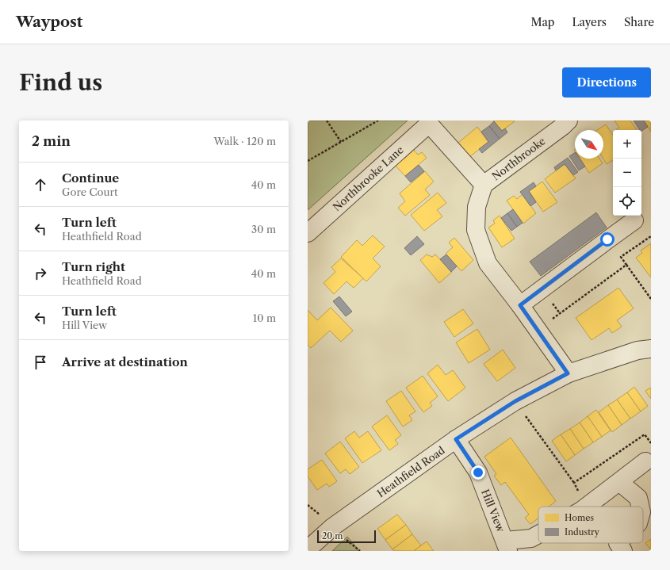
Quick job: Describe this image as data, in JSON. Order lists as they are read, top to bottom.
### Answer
{
  "streets": {
    "street": [
      "Northbrooke",
      "Northbrooke Lane",
      "Heathfield Road",
      "Hill View"
    ]
  },
  "crossings": [
    ["Northbrooke", "Northbrooke Lane"],
    ["Heathfield Road", "Hill View"]
  ],
  "legend": ["Homes", "Industry"],
  "scale_bar": "20 m",
  "north": "bottom right",
  "page": {
    "header": "Waypost",
    "nav": ["Map", "Layers", "Share"],
    "buttons": "Directions",
    "title": "Find us",
    "heading": ["2 min", "Walk · 120 m"],
    "map_buttons": ["+", "−"],
    "list": [
      ["Continue", "Gore Court", "40 m"],
      ["Turn left", "Heathfield Road", "30 m"],
      ["Turn right", "Heathfield Road", "40 m"],
      ["Turn left", "Hill View", "10 m"],
      "Arrive at destination"
    ],
    "scale": "20 m"
  }
}
